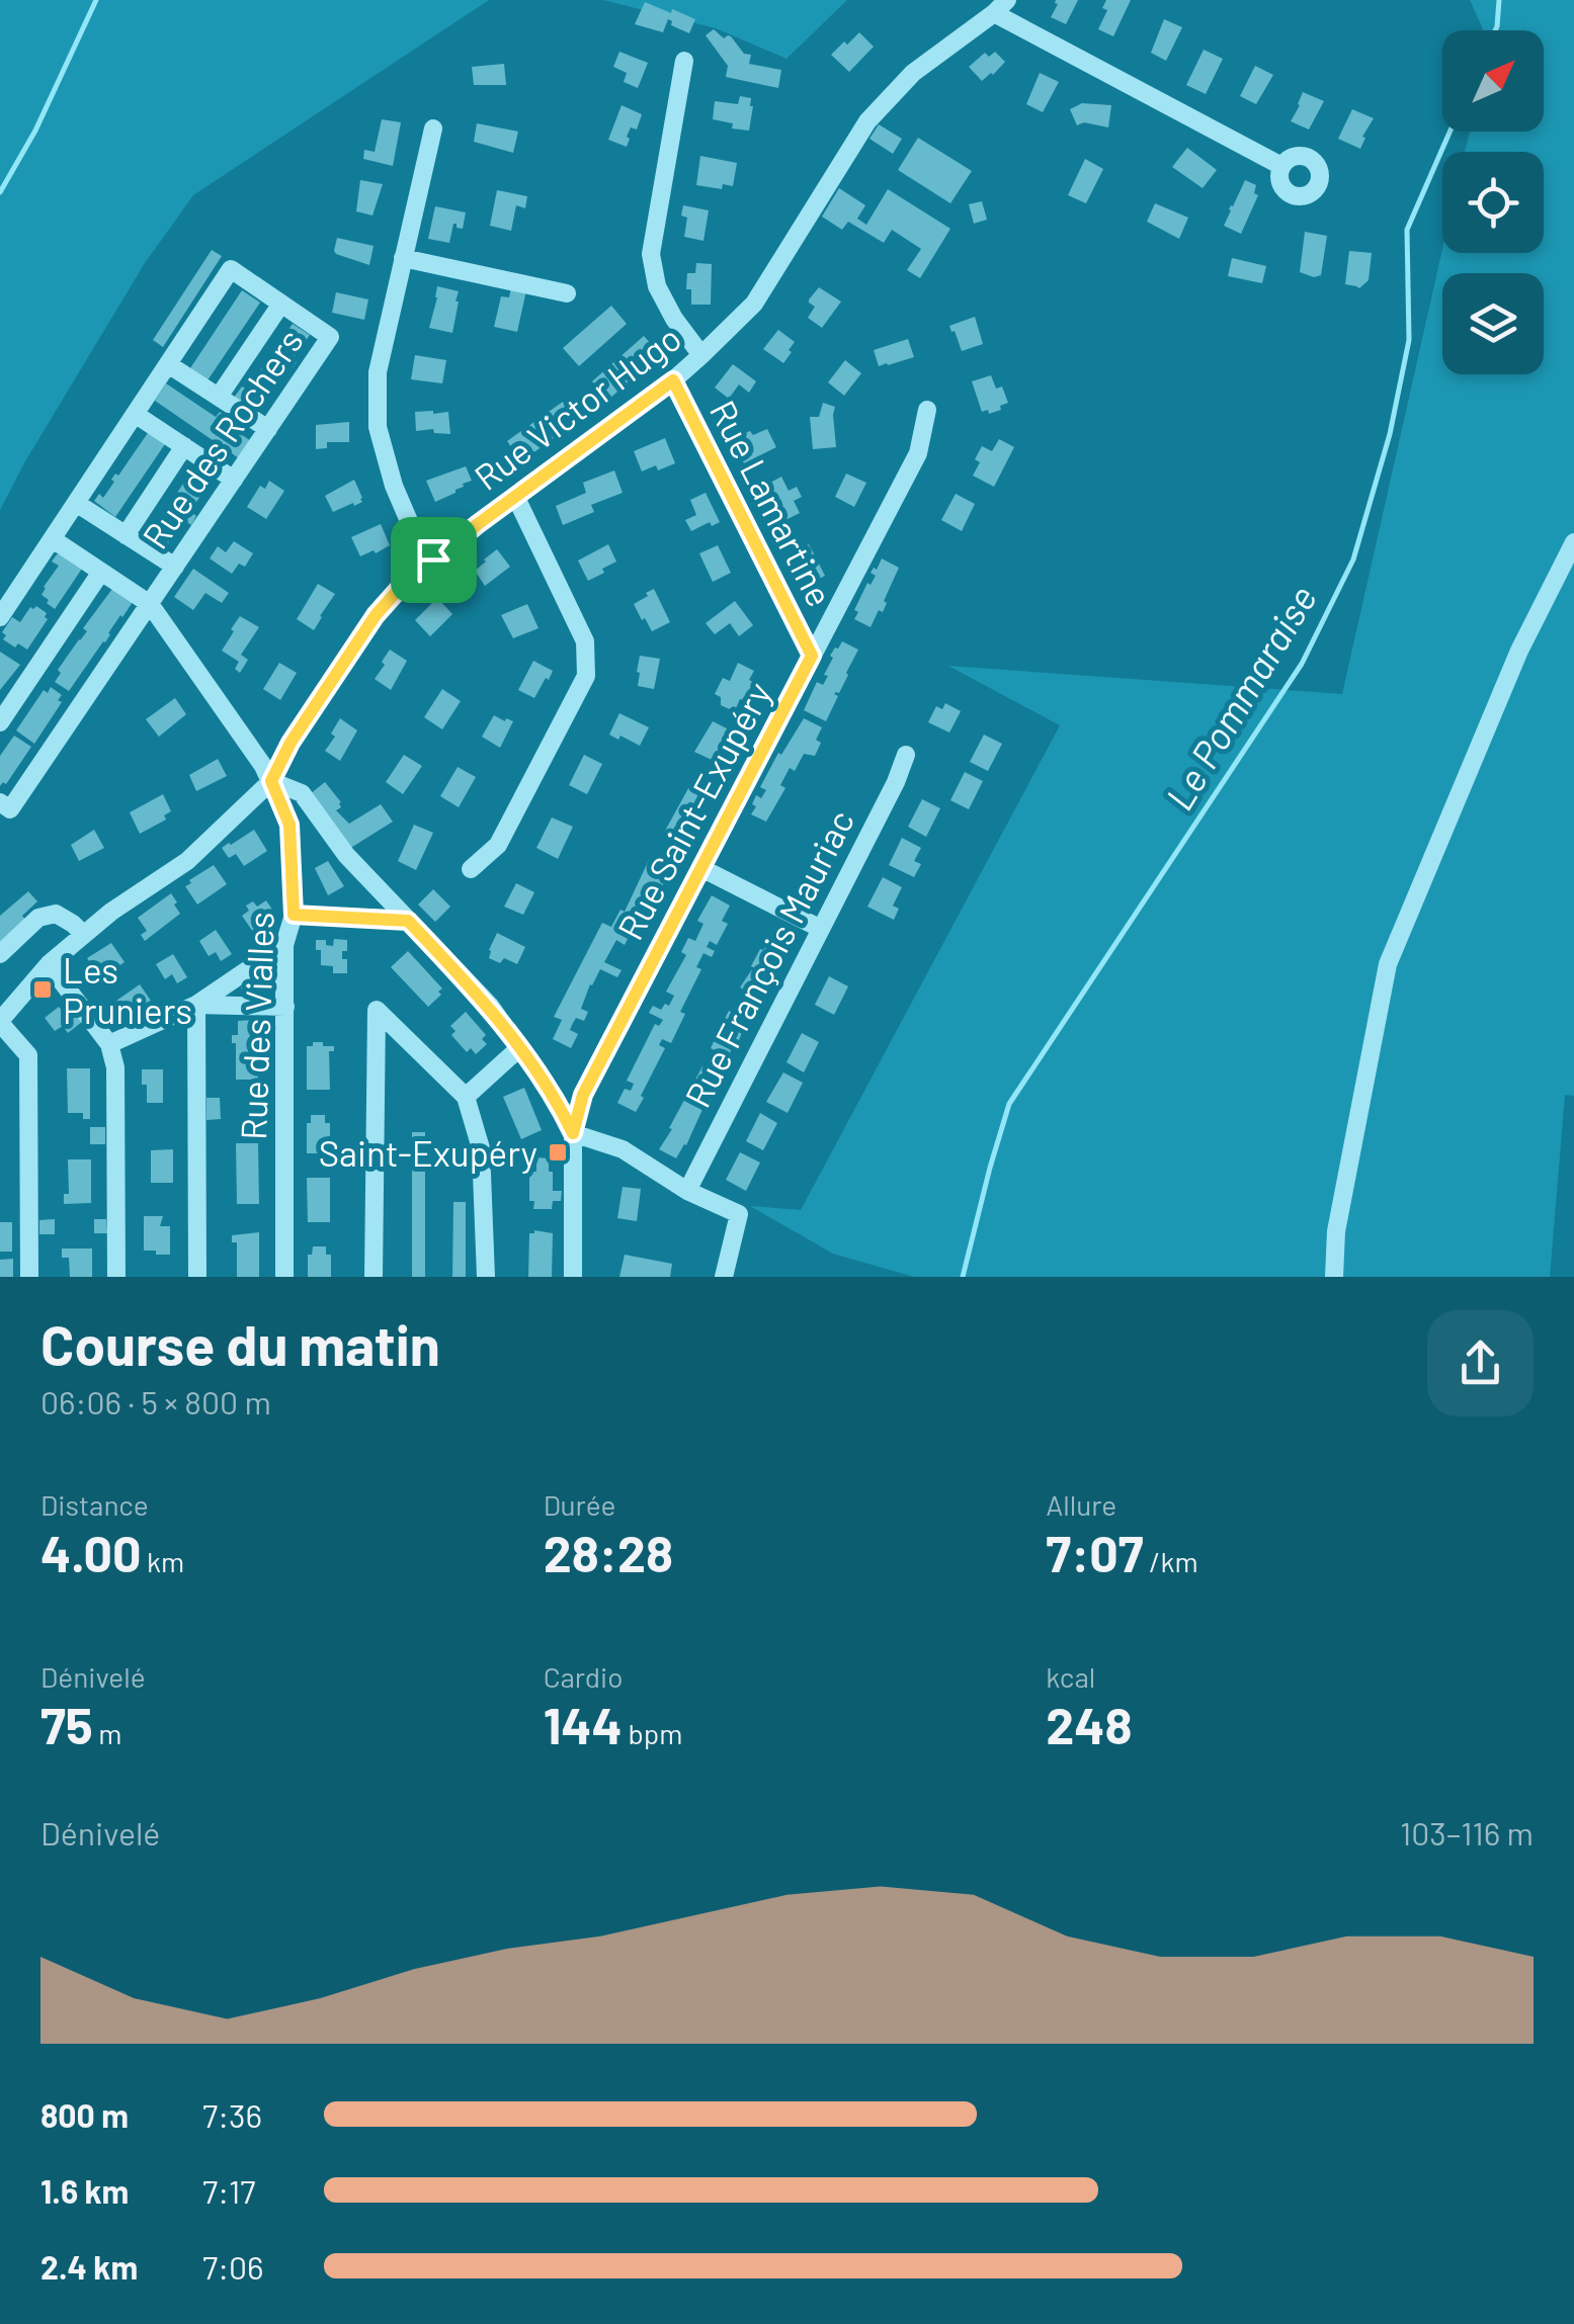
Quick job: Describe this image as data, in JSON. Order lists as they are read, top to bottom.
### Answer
{
  "streets": {
    "street": [
      "Rue Victor Hugo",
      "Rue des Rochers",
      "Rue Lamartine",
      "Rue Saint-Exupéry",
      "Rue François Mauriac",
      "Rue des Vialles"
    ]
  },
  "crossings": [
    ["Rue Victor Hugo", "Rue Lamartine"],
    ["Rue Victor Hugo", "Rue des Vialles"],
    ["Rue Lamartine", "Rue Saint-Exupéry"]
  ],
  "water": ["Le Pommaraise"],
  "places": {
    "transit": ["Les Pruniers", "Saint-Exupéry"]
  },
  "north": "top right",
  "page": {
    "heading": ["Course du matin", "06:06 · 5 × 800 m"],
    "stats": [
      ["Distance", "4.00 km"],
      ["Durée", "28:28"],
      ["Allure", "7:07 /km"],
      ["Dénivelé", "75 m"],
      ["Cardio", "144 bpm"],
      ["kcal", "248"]
    ],
    "chart": ["Dénivelé", "103–116 m"],
    "list": [
      {
        "name": "800 m",
        "note": "7:36"
      },
      {
        "name": "1.6 km",
        "note": "7:17"
      },
      {
        "name": "2.4 km",
        "note": "7:06"
      }
    ]
  }
}
